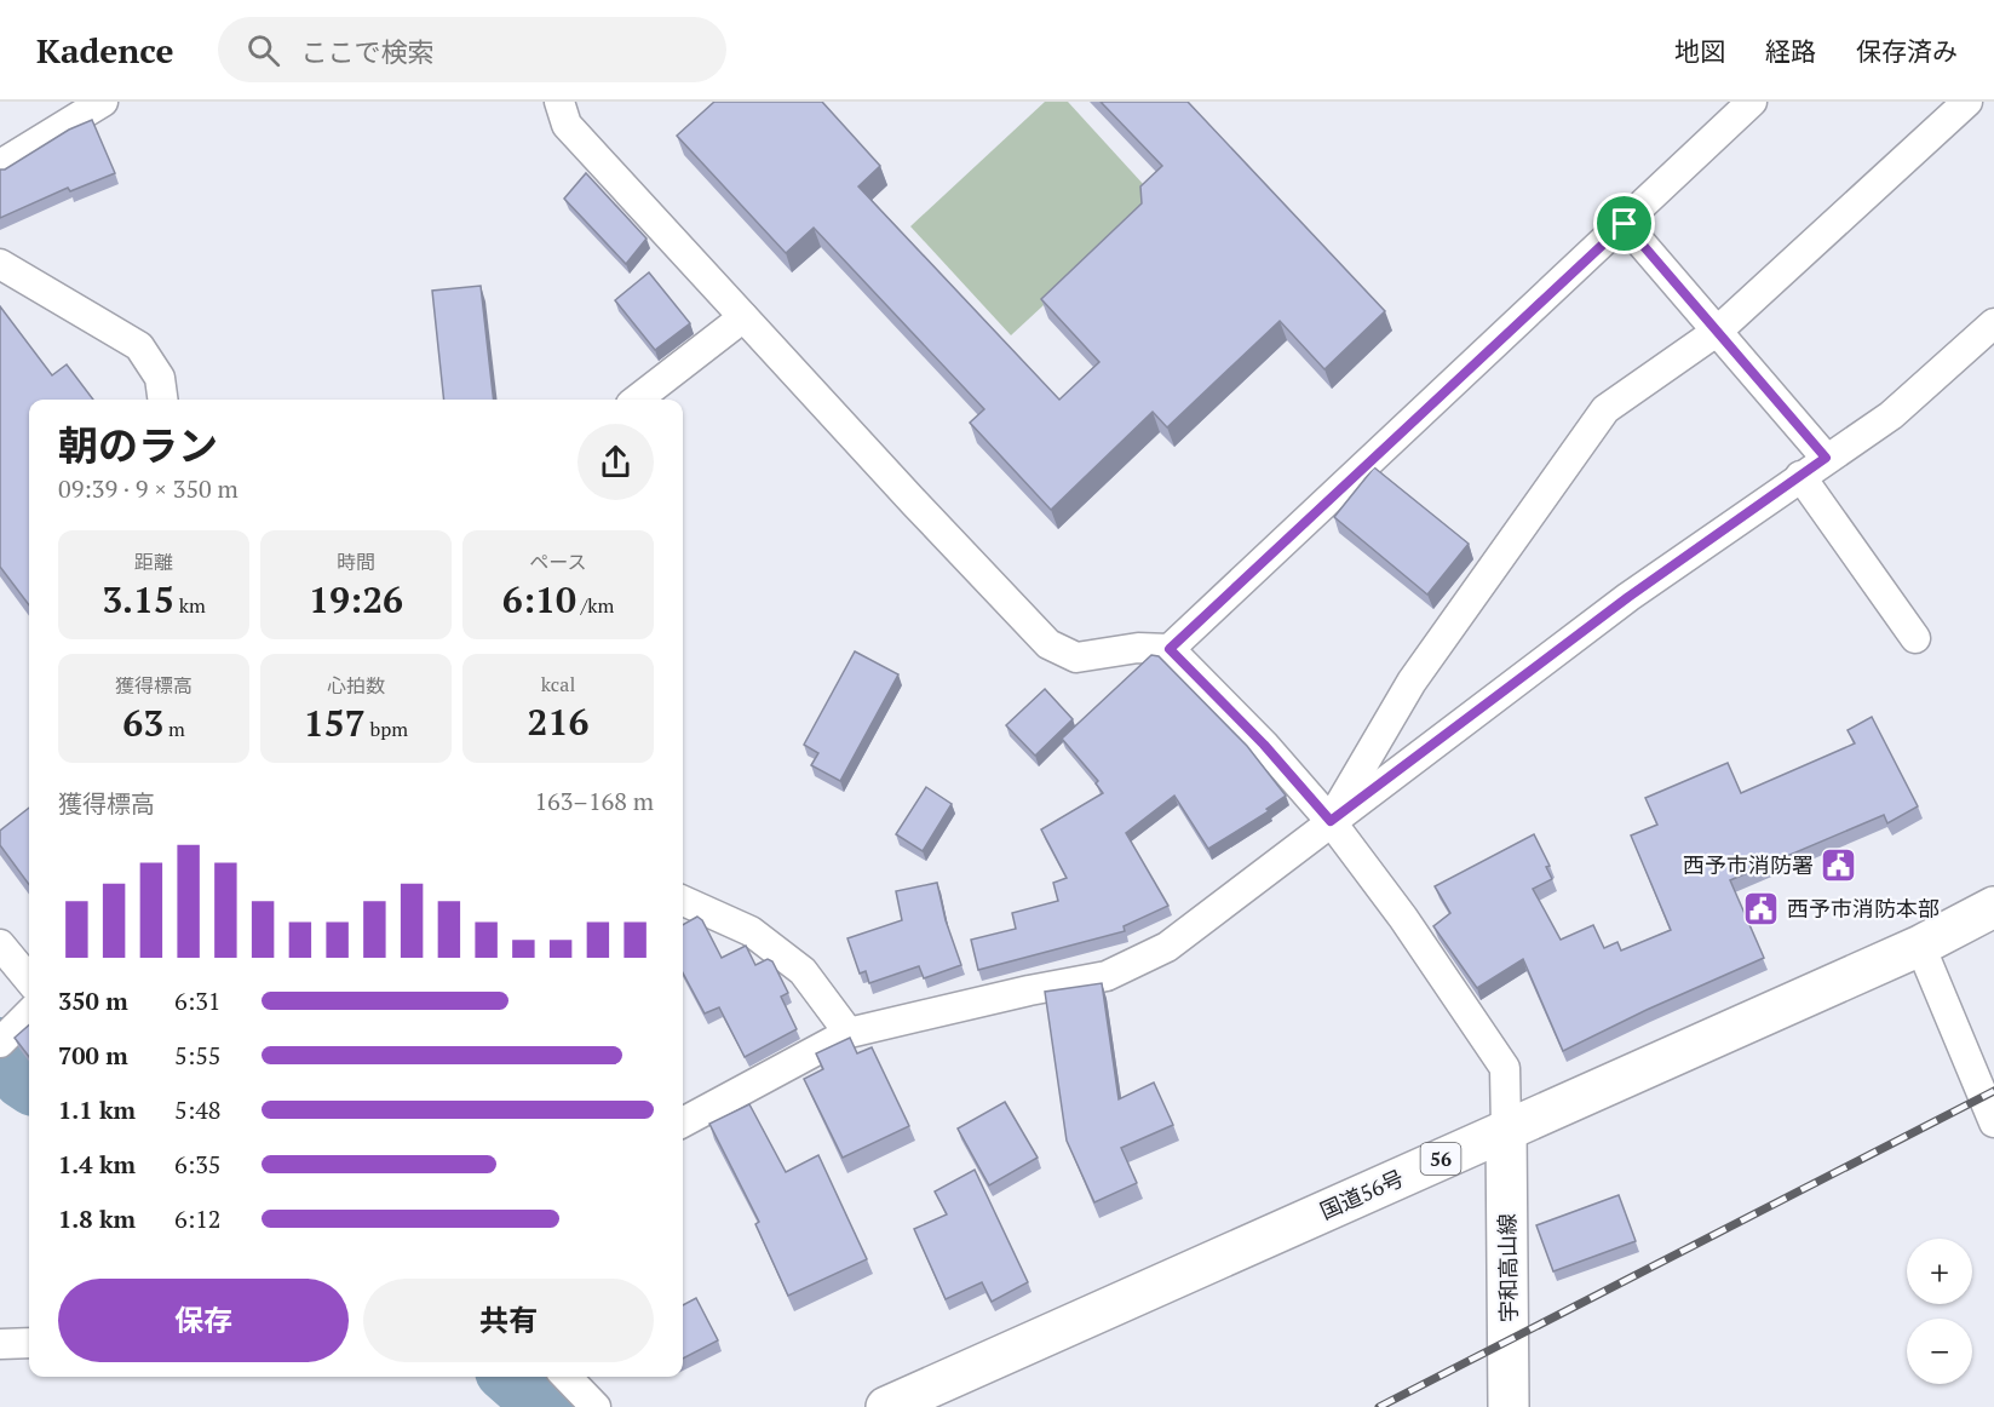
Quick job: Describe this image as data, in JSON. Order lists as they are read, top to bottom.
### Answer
{
  "streets": {
    "main road": ["56", "国道56号", "宇和高山線"]
  },
  "crossings": [
    ["国道56号", "宇和高山線"]
  ],
  "places": {
    "public building": ["西予市消防署", "西予市消防本部"]
  },
  "page": {
    "header": "Kadence",
    "search": "ここで検索",
    "nav": ["地図", "経路", "保存済み"],
    "heading": ["朝のラン", "09:39 · 9 × 350 m"],
    "stats": [
      ["距離", "3.15 km"],
      ["時間", "19:26"],
      ["ペース", "6:10 /km"],
      ["獲得標高", "63 m"],
      ["心拍数", "157 bpm"],
      ["kcal", "216"]
    ],
    "chart": ["獲得標高", "163–168 m"],
    "list": [
      {
        "name": "350 m",
        "note": "6:31"
      },
      {
        "name": "700 m",
        "note": "5:55"
      },
      {
        "name": "1.1 km",
        "note": "5:48"
      },
      {
        "name": "1.4 km",
        "note": "6:35"
      },
      {
        "name": "1.8 km",
        "note": "6:12"
      }
    ],
    "map_buttons": ["+", "−"],
    "buttons": ["保存", "共有"]
  }
}
